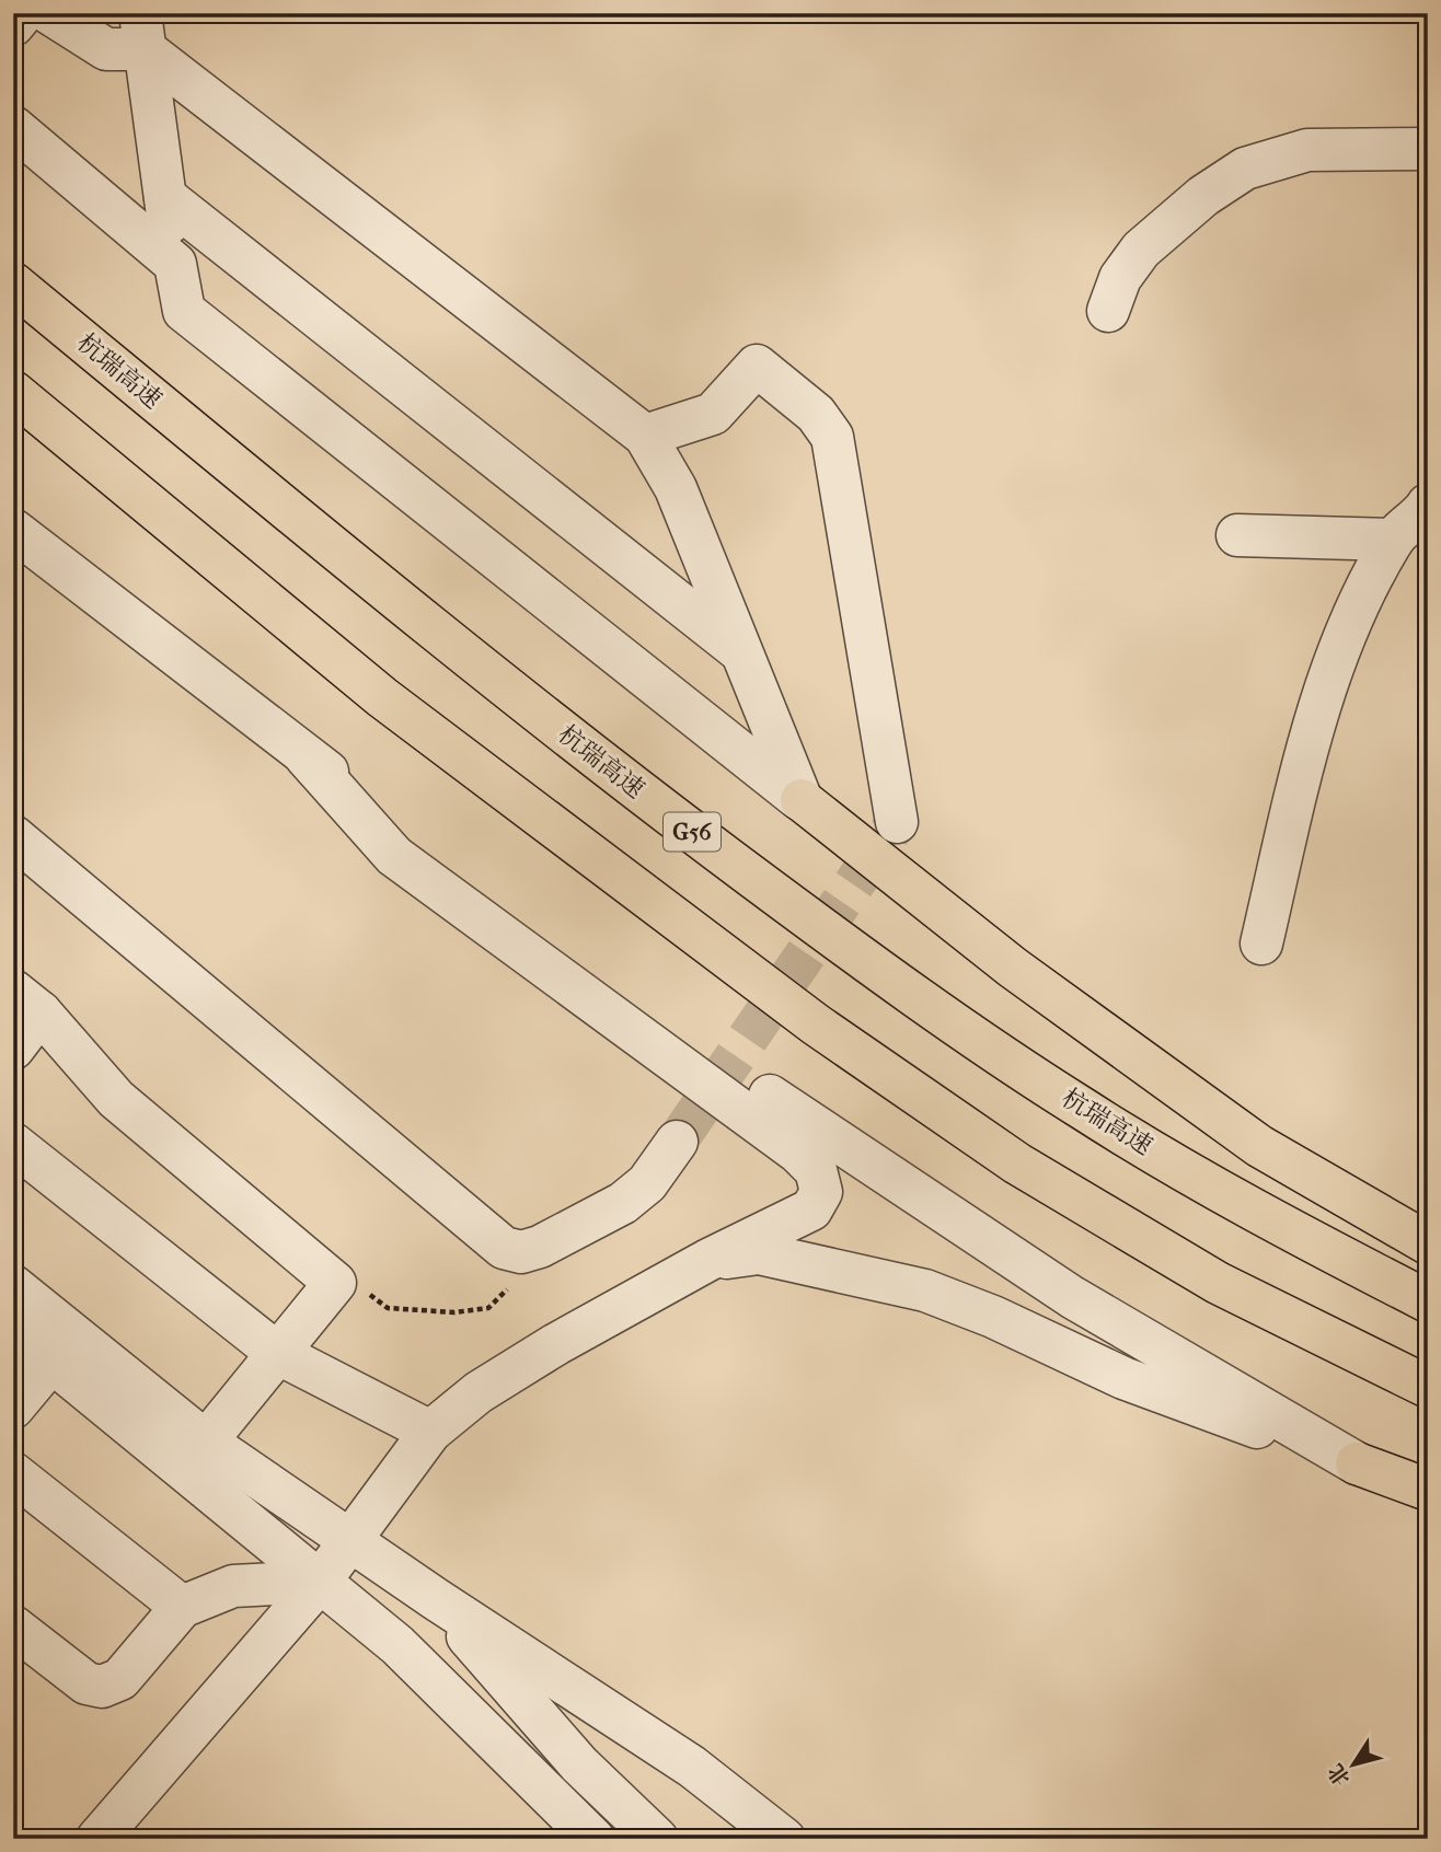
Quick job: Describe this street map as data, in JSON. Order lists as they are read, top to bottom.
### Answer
{
  "streets": {
    "highway": ["杭瑞高速", "G56"]
  },
  "north": "bottom left"
}
